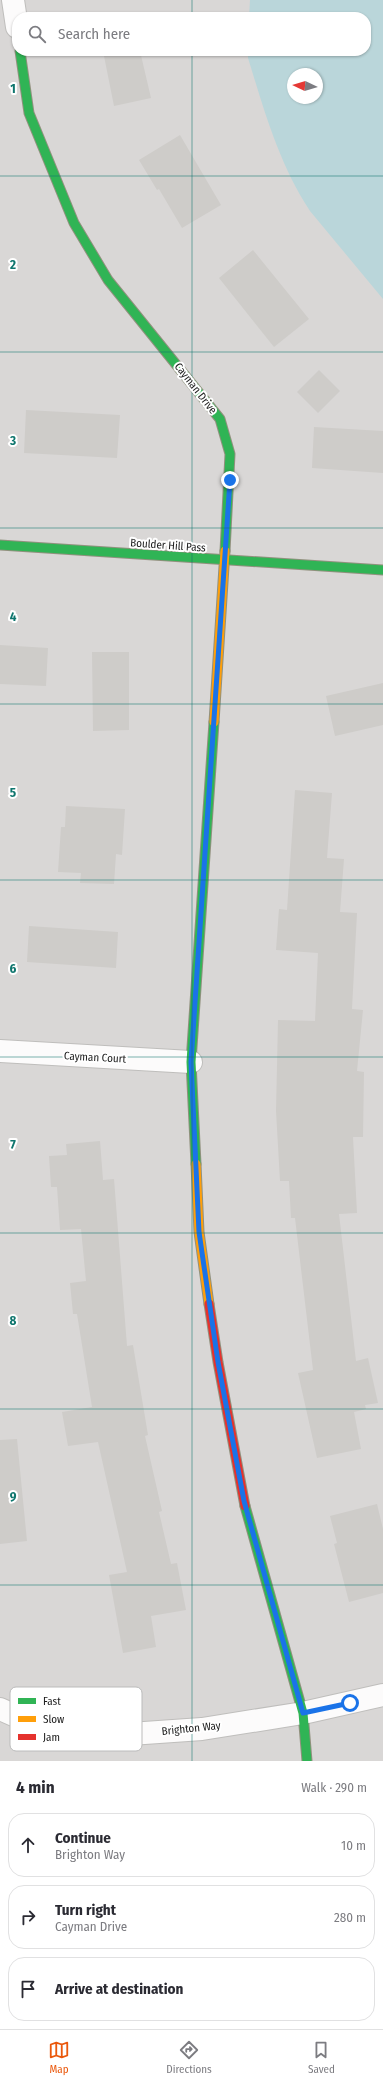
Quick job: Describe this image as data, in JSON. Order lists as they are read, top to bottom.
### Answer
{
  "streets": {
    "street": [
      "Cayman Drive",
      "Boulder Hill Pass",
      "Cayman Court",
      "Brighton Way"
    ]
  },
  "crossings": [
    ["Cayman Drive", "Boulder Hill Pass"],
    ["Cayman Drive", "Cayman Court"],
    ["Cayman Drive", "Brighton Way"]
  ],
  "legend": ["Fast", "Slow", "Jam"],
  "north": "left",
  "page": {
    "search": "Search here",
    "heading": ["4 min", "Walk · 290 m"],
    "list": [
      ["Continue", "Brighton Way", "10 m"],
      ["Turn right", "Cayman Drive", "280 m"],
      "Arrive at destination"
    ],
    "nav": ["Map", "Directions", "Saved"]
  },
  "grid": {
    "rows": [
      "1",
      "2",
      "3",
      "4",
      "5",
      "6",
      "7",
      "8",
      "9"
    ]
  }
}
